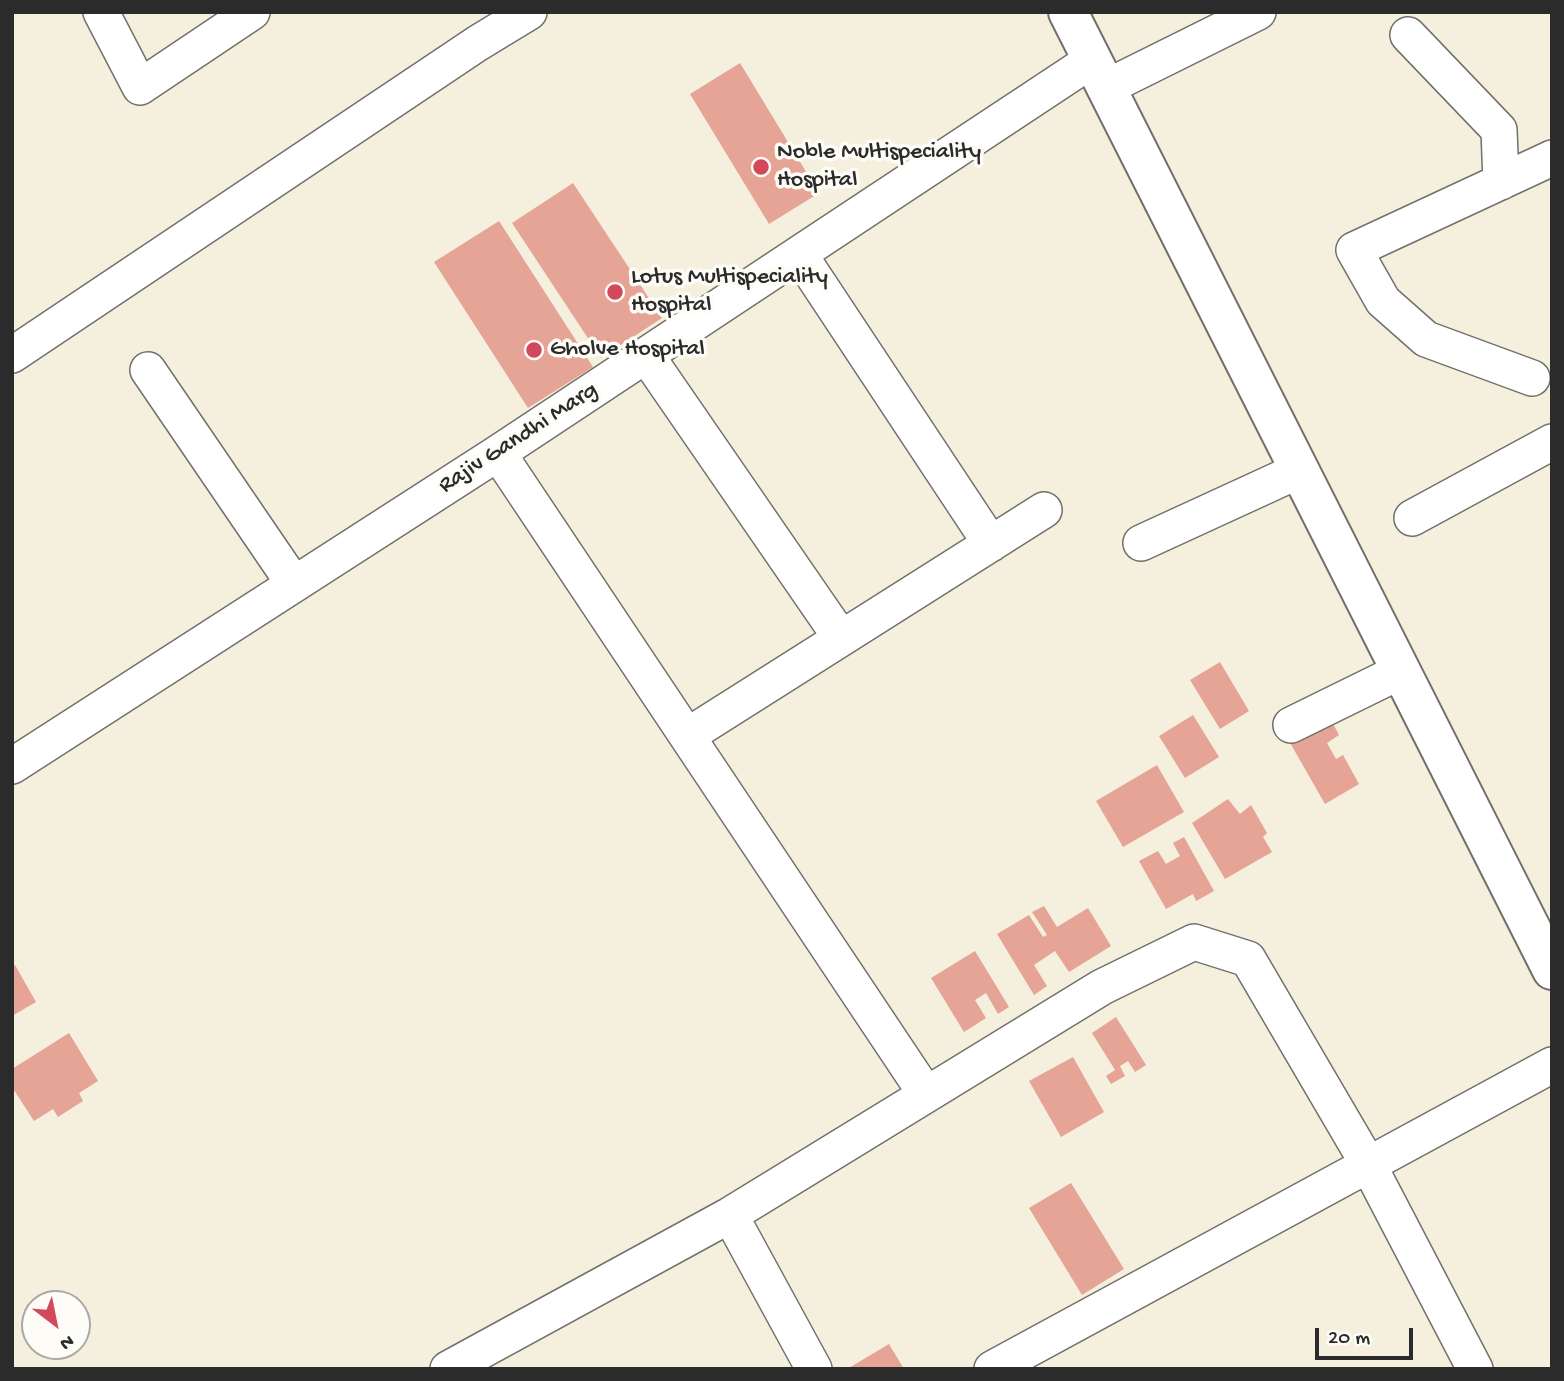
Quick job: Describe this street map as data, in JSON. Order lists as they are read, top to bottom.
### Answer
{
  "streets": {
    "street": ["Rajiv Gandhi Marg"]
  },
  "places": ["Noble Multispeciality Hospital", "Lotus Multispeciality Hospital", "Gholve Hospital"],
  "scale_bar": "20 m",
  "north": "bottom right"
}
